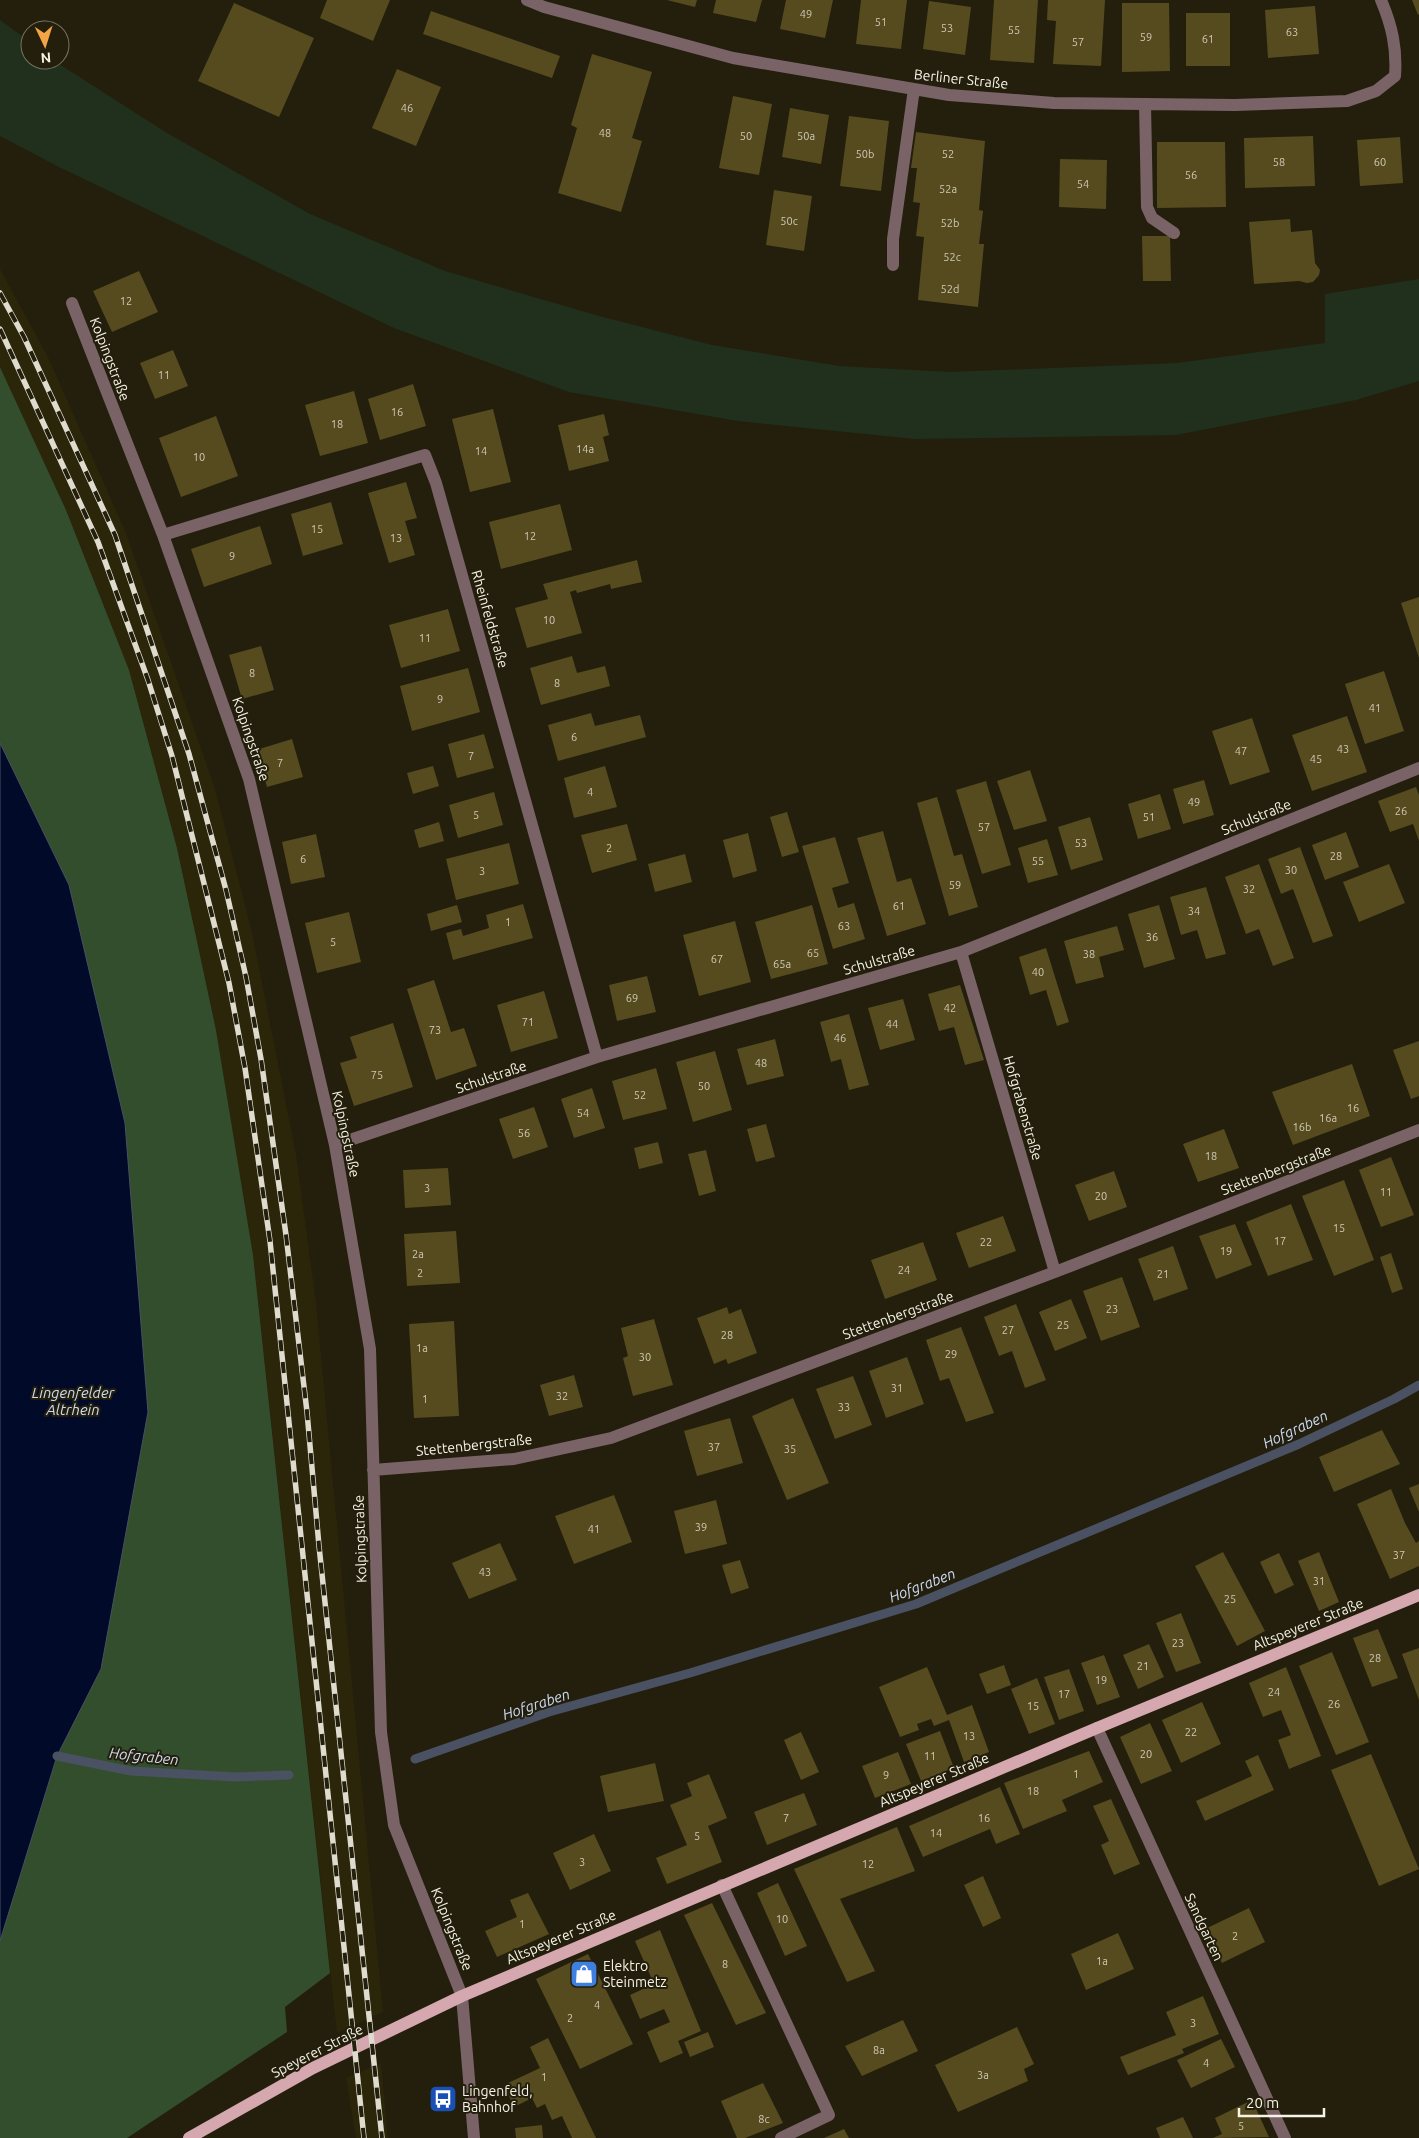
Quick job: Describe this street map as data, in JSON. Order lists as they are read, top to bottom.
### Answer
{
  "streets": {
    "main road": ["Altspeyerer Straße", "Speyerer Straße"],
    "street": [
      "Berliner Straße",
      "Kolpingstraße",
      "Rheinfeldstraße",
      "Schulstraße",
      "Hofgrabenstraße",
      "Stettenbergstraße",
      "Sandgarten"
    ]
  },
  "crossings": [
    ["Kolpingstraße", "Rheinfeldstraße"],
    ["Kolpingstraße", "Schulstraße"],
    ["Kolpingstraße", "Stettenbergstraße"],
    ["Kolpingstraße", "Altspeyerer Straße"],
    ["Kolpingstraße", "Speyerer Straße"],
    ["Rheinfeldstraße", "Schulstraße"],
    ["Schulstraße", "Hofgrabenstraße"],
    ["Hofgrabenstraße", "Stettenbergstraße"],
    ["Altspeyerer Straße", "Sandgarten"],
    ["Altspeyerer Straße", "Speyerer Straße"]
  ],
  "water": ["Lingenfelder Altrhein", "Hofgraben"],
  "places": {
    "shop": ["Elektro Steinmetz"],
    "bus stop": ["Lingenfeld, Bahnhof"]
  },
  "house_numbers": [
    "49",
    "51",
    "53",
    "55",
    "63",
    "59",
    "61",
    "57",
    "46",
    "48",
    "50",
    "50a",
    "50b",
    "52",
    "58",
    "60",
    "56",
    "54",
    "52a",
    "50c",
    "52b",
    "52c",
    "52d",
    "12",
    "11",
    "16",
    "18",
    "14a",
    "14",
    "10",
    "15",
    "12",
    "13",
    "9",
    "10",
    "11",
    "8",
    "8",
    "9",
    "41",
    "6",
    "43",
    "47",
    "7",
    "45",
    "7",
    "4",
    "49",
    "26",
    "5",
    "51",
    "57",
    "53",
    "2",
    "28",
    "6",
    "55",
    "30",
    "3",
    "59",
    "32",
    "61",
    "34",
    "1",
    "63",
    "36",
    "5",
    "65",
    "38",
    "67",
    "65a",
    "40",
    "69",
    "42",
    "71",
    "44",
    "73",
    "46",
    "48",
    "75",
    "50",
    "52",
    "16",
    "54",
    "16a",
    "16b",
    "56",
    "18",
    "3",
    "11",
    "20",
    "15",
    "17",
    "22",
    "19",
    "2a",
    "24",
    "2",
    "21",
    "23",
    "25",
    "27",
    "28",
    "1a",
    "29",
    "30",
    "31",
    "32",
    "1",
    "33",
    "37",
    "35",
    "39",
    "41",
    "37",
    "43",
    "31",
    "25",
    "23",
    "28",
    "21",
    "19",
    "24",
    "17",
    "26",
    "15",
    "22",
    "13",
    "20",
    "11",
    "1",
    "9",
    "18",
    "7",
    "16",
    "14",
    "5",
    "3",
    "12",
    "10",
    "1",
    "2",
    "1a",
    "8",
    "4",
    "2",
    "3",
    "8a",
    "4",
    "3a",
    "1",
    "8c",
    "5"
  ],
  "scale_bar": "20 m",
  "north": "bottom"
}
